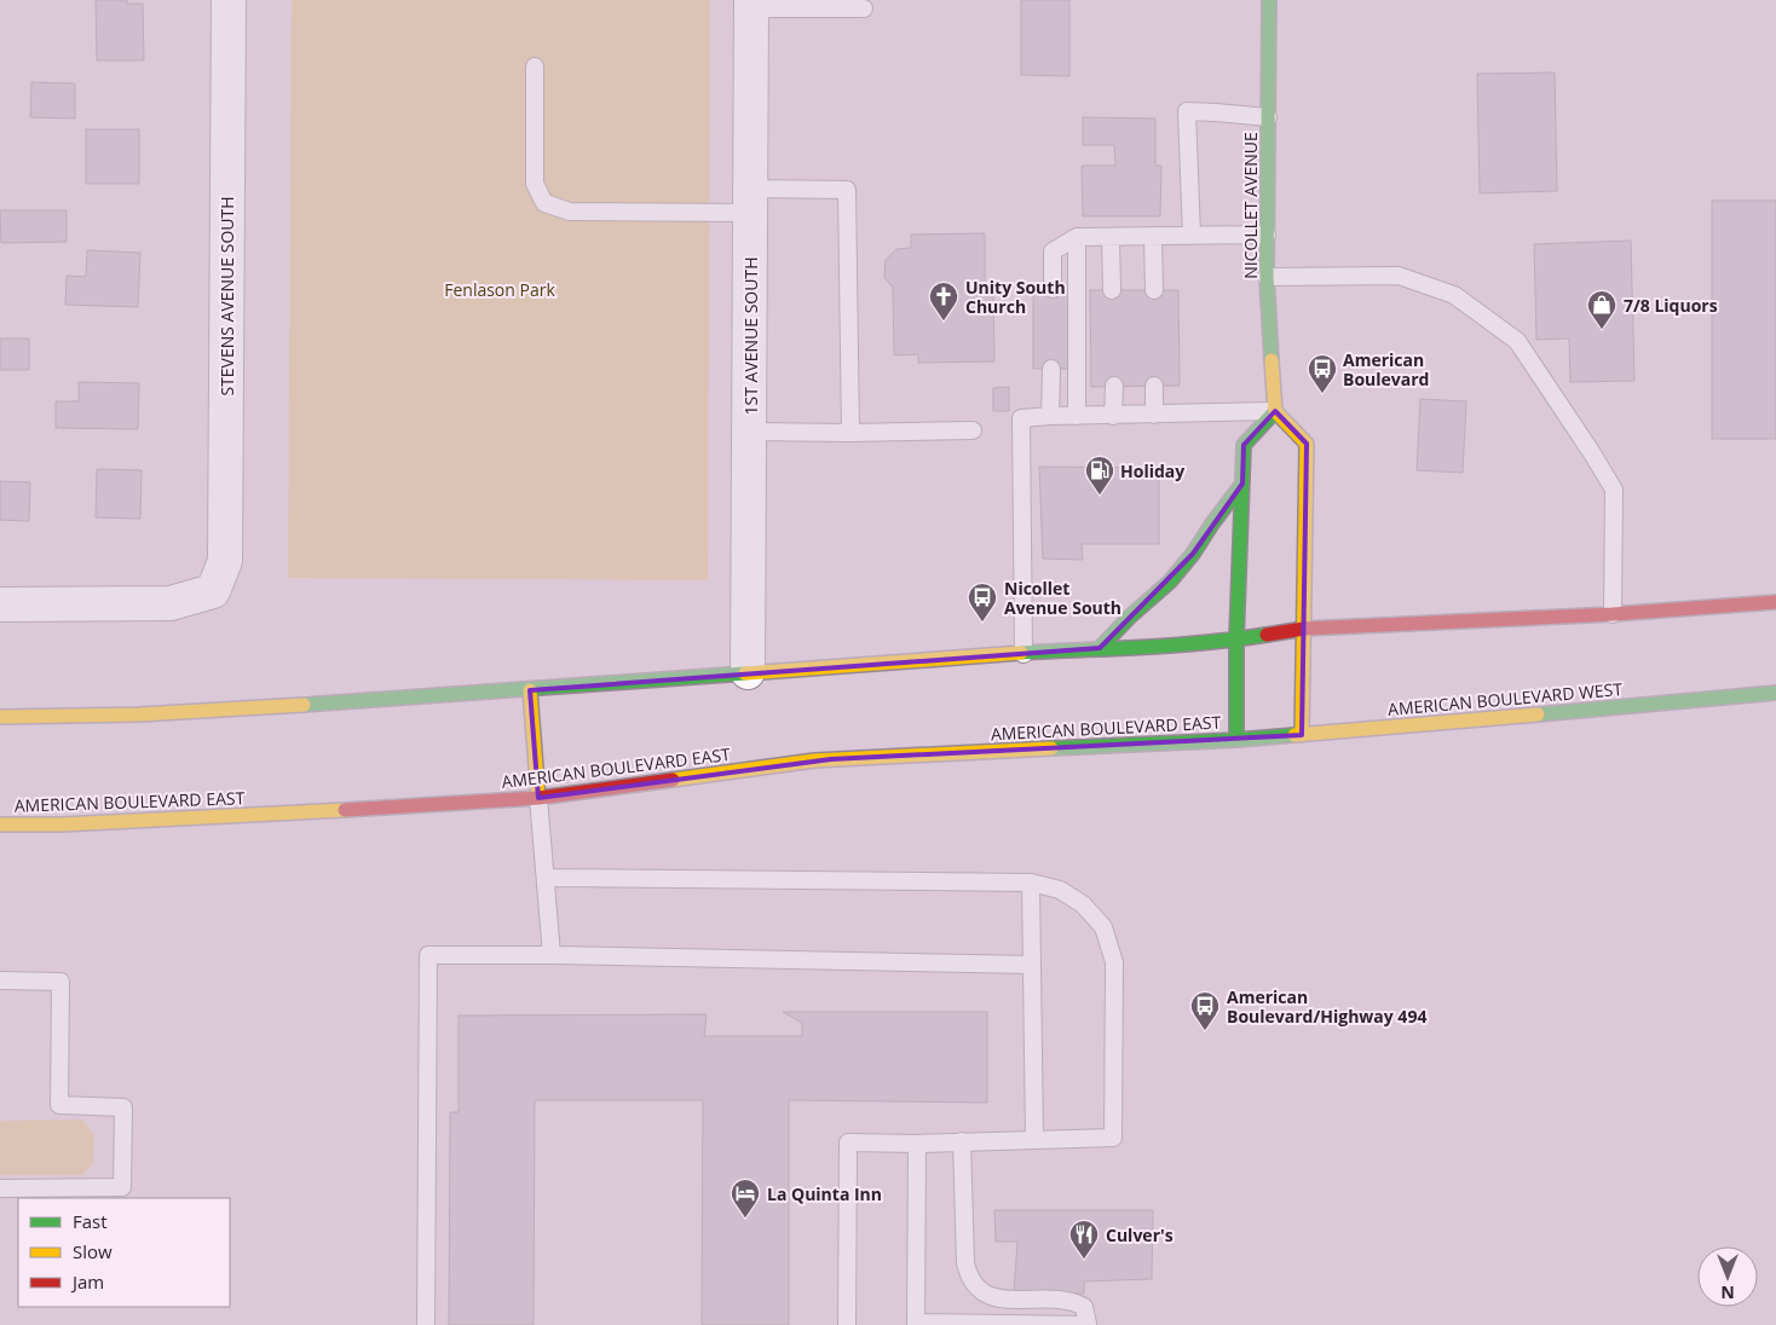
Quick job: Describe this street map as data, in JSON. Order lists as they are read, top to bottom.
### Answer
{
  "streets": {
    "main road": ["NICOLLET AVENUE", "AMERICAN BOULEVARD WEST", "AMERICAN BOULEVARD EAST"],
    "street": ["STEVENS AVENUE SOUTH", "1ST AVENUE SOUTH"]
  },
  "crossings": [
    ["AMERICAN BOULEVARD WEST", "AMERICAN BOULEVARD EAST"]
  ],
  "parks": ["Fenlason Park"],
  "places": {
    "church": ["Unity South Church"],
    "shop": ["7/8 Liquors"],
    "bus stop": ["American Boulevard", "Nicollet Avenue South", "American Boulevard/Highway 494"],
    "fuel station": ["Holiday"],
    "hotel": ["La Quinta Inn"],
    "restaurant": ["Culver's"]
  },
  "legend": ["Fast", "Slow", "Jam"],
  "north": "bottom"
}
